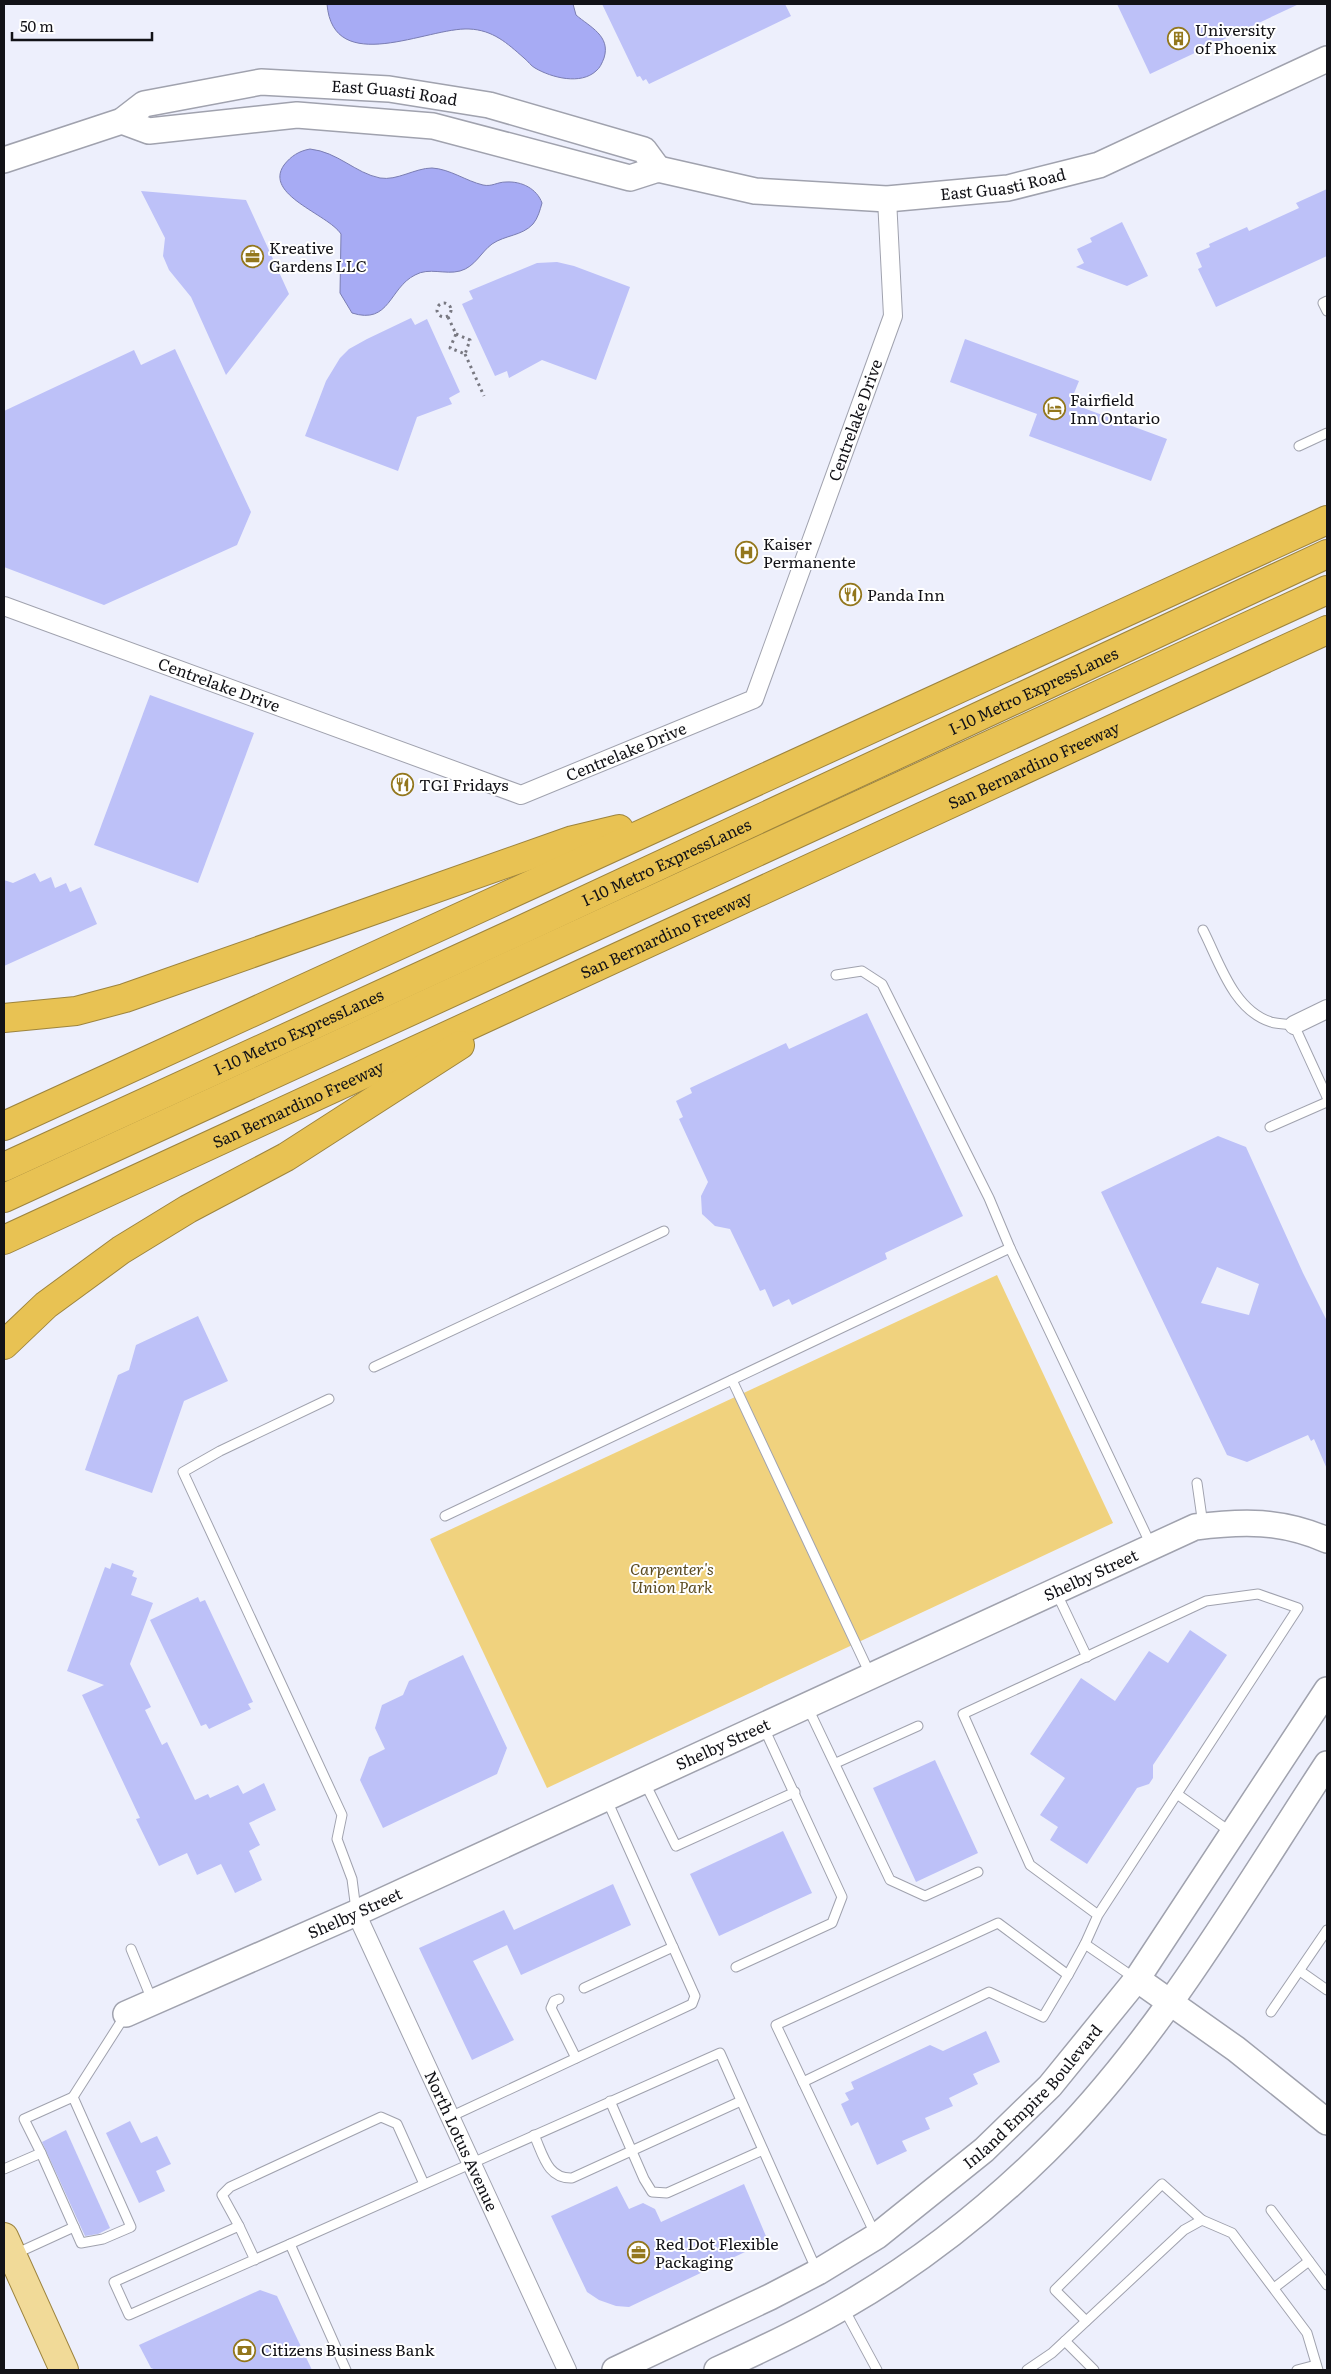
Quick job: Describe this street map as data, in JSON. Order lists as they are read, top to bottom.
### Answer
{
  "streets": {
    "highway": ["I-10 Metro ExpressLanes", "San Bernardino Freeway"],
    "main road": ["East Guasti Road", "Shelby Street", "Inland Empire Boulevard"],
    "street": ["Centrelake Drive", "North Lotus Avenue"]
  },
  "crossings": [
    ["East Guasti Road", "Centrelake Drive"],
    ["Shelby Street", "North Lotus Avenue"]
  ],
  "parks": ["Carpenter's Union Park"],
  "places": {
    "building": ["University of Phoenix"],
    "office": ["Kreative Gardens LLC", "Red Dot Flexible Packaging"],
    "hotel": ["Fairfield Inn Ontario"],
    "hospital": ["Kaiser Permanente"],
    "restaurant": ["Panda Inn", "TGI Fridays"],
    "bank": ["Citizens Business Bank"]
  },
  "scale_bar": "50 m"
}
